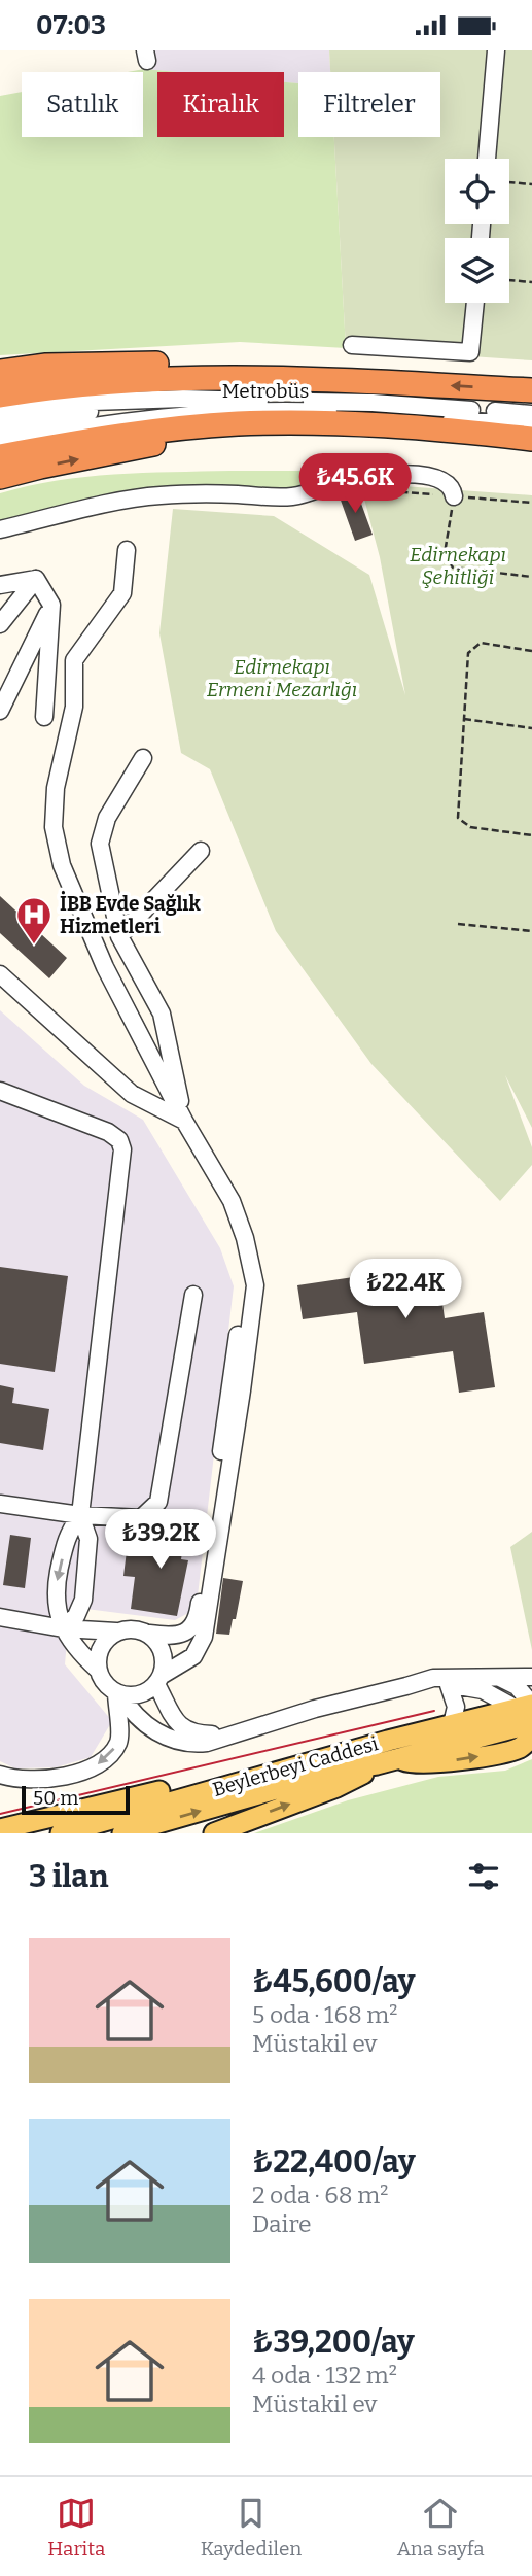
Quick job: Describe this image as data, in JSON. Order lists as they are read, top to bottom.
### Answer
{
  "streets": {
    "main road": ["Beylerbeyi Caddesi"],
    "lane": ["Metrobüs"]
  },
  "parks": ["Edirnekapı Şehitliği", "Edirnekapı Ermeni Mezarlığı"],
  "places": {
    "hospital": ["İBB Evde Sağlık Hizmetleri"]
  },
  "scale_bar": "50 m",
  "page": {
    "status": "07:03",
    "chip": ["Satılık", "Kiralık", "Filtreler"],
    "price": ["₺45.6K", "₺22.4K", "₺39.2K"],
    "scale": "50 m",
    "heading": "3 ilan",
    "list": [
      {
        "name": "₺45,600/ay",
        "note": "5 oda · 168 m² · Müstakil ev"
      },
      {
        "name": "₺22,400/ay",
        "note": "2 oda · 68 m² · Daire"
      },
      {
        "name": "₺39,200/ay",
        "note": "4 oda · 132 m² · Müstakil ev"
      }
    ],
    "tabs": ["Harita", "Kaydedilen", "Ana sayfa"]
  }
}
